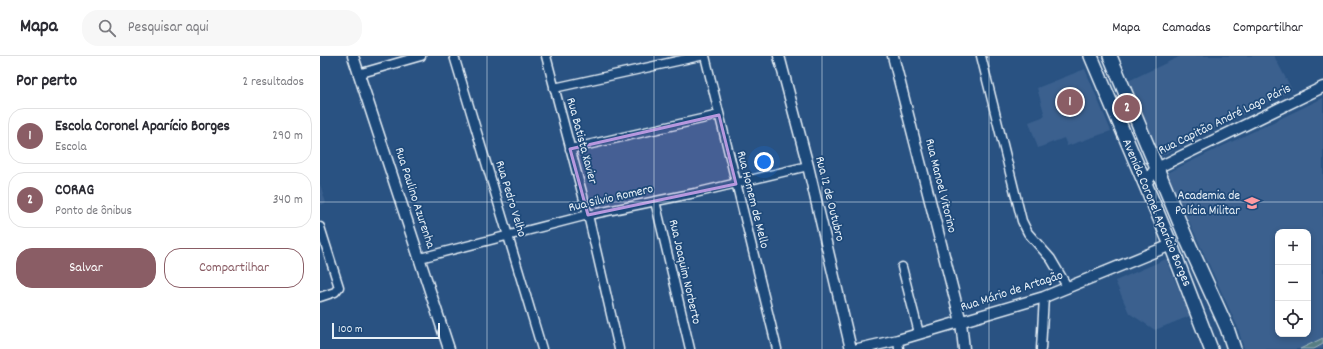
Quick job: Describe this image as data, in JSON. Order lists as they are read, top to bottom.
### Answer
{
  "streets": {
    "main road": ["Avenida Coronel Aparício Borges"],
    "street": [
      "Rua Capitão André Lago Páris",
      "Rua Batista Xavier",
      "Rua Manoel Vitorino",
      "Rua Paulino Azurenha",
      "Rua Pedro Velho",
      "Rua Silvio Romero",
      "Rua 12 de Outubro",
      "Rua Homem de Mello",
      "Rua Joaquim Norberto",
      "Rua Mário de Artagão"
    ]
  },
  "crossings": [
    ["Rua Capitão André Lago Páris", "Avenida Coronel Aparício Borges"],
    ["Rua Batista Xavier", "Rua Silvio Romero"],
    ["Rua Manoel Vitorino", "Rua Mário de Artagão"],
    ["Rua Paulino Azurenha", "Rua Silvio Romero"],
    ["Rua Pedro Velho", "Rua Silvio Romero"],
    ["Rua Silvio Romero", "Rua 12 de Outubro"],
    ["Rua Silvio Romero", "Rua Homem de Mello"],
    ["Rua Silvio Romero", "Rua Joaquim Norberto"],
    ["Avenida Coronel Aparício Borges", "Rua Mário de Artagão"]
  ],
  "places": {
    "school or university": ["Academia de Polícia Militar"]
  },
  "scale_bar": "100 m",
  "page": {
    "header": "Mapa",
    "search": "Pesquisar aqui",
    "nav": ["Mapa", "Camadas", "Compartilhar"],
    "heading": ["Por perto", "2 resultados"],
    "pins": ["1", "2"],
    "list": [
      {
        "mark": "1",
        "name": "Escola Coronel Aparício Borges",
        "note": "Escola",
        "value": "290 m"
      },
      {
        "mark": "2",
        "name": "CORAG",
        "note": "Ponto de ônibus",
        "value": "340 m"
      }
    ],
    "map_buttons": ["+", "−"],
    "buttons": ["Salvar", "Compartilhar"],
    "scale": "100 m"
  }
}
